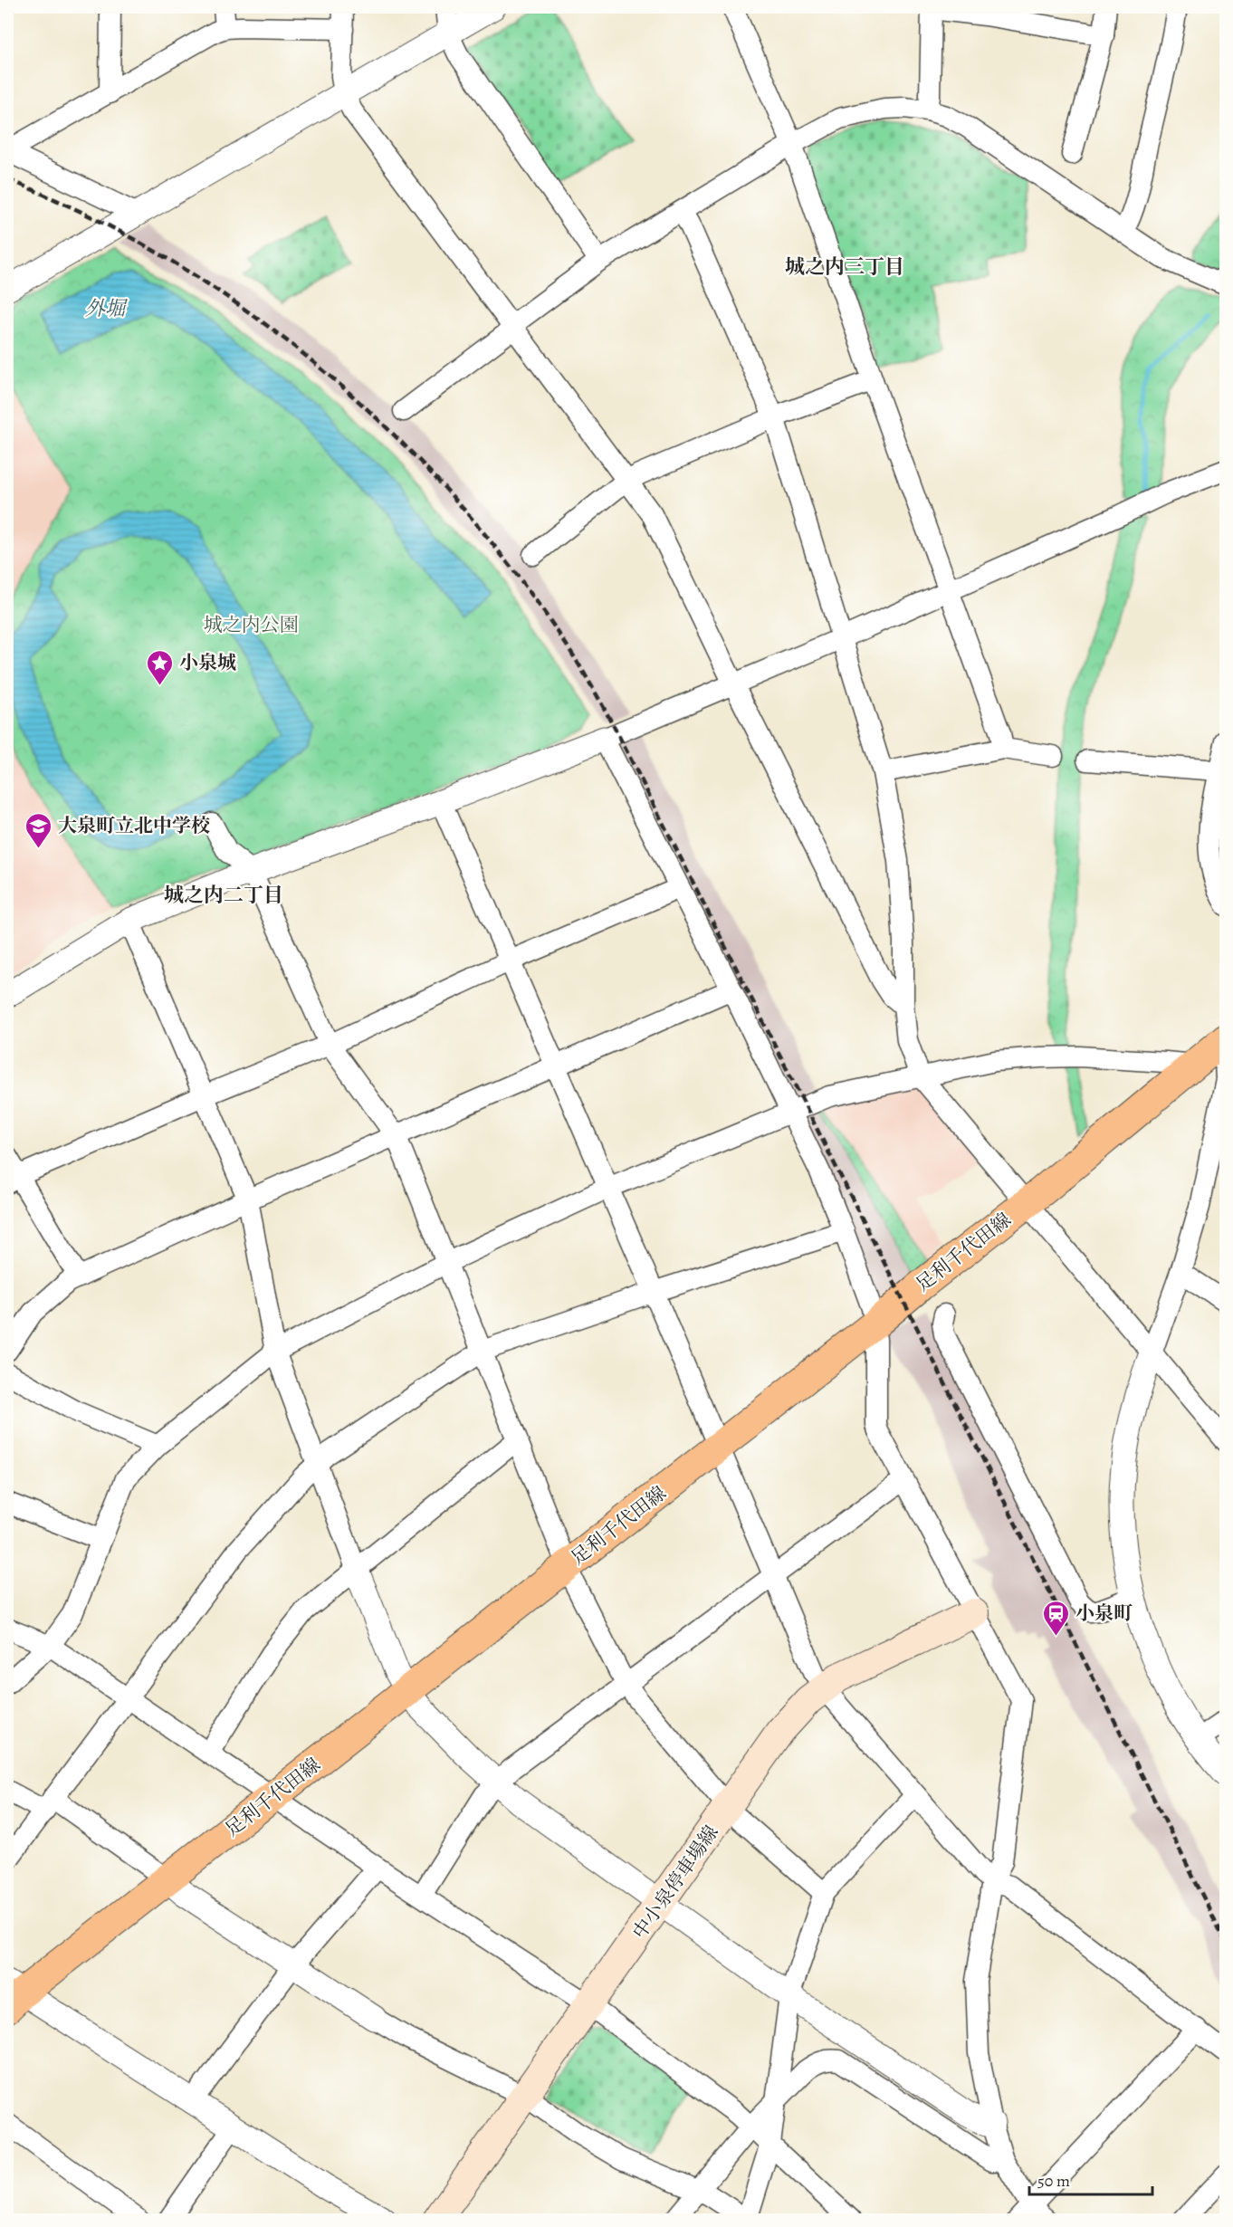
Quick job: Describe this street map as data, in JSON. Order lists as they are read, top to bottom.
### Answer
{
  "streets": {
    "main road": ["足利千代田線", "中小泉停車場線"]
  },
  "districts": ["城之内三丁目", "城之内二丁目"],
  "water": ["外堀"],
  "parks": ["城之内公園"],
  "places": {
    "place": ["小泉城"],
    "school or university": ["大泉町立北中学校"],
    "station": ["小泉町"]
  },
  "scale_bar": "50 m"
}
